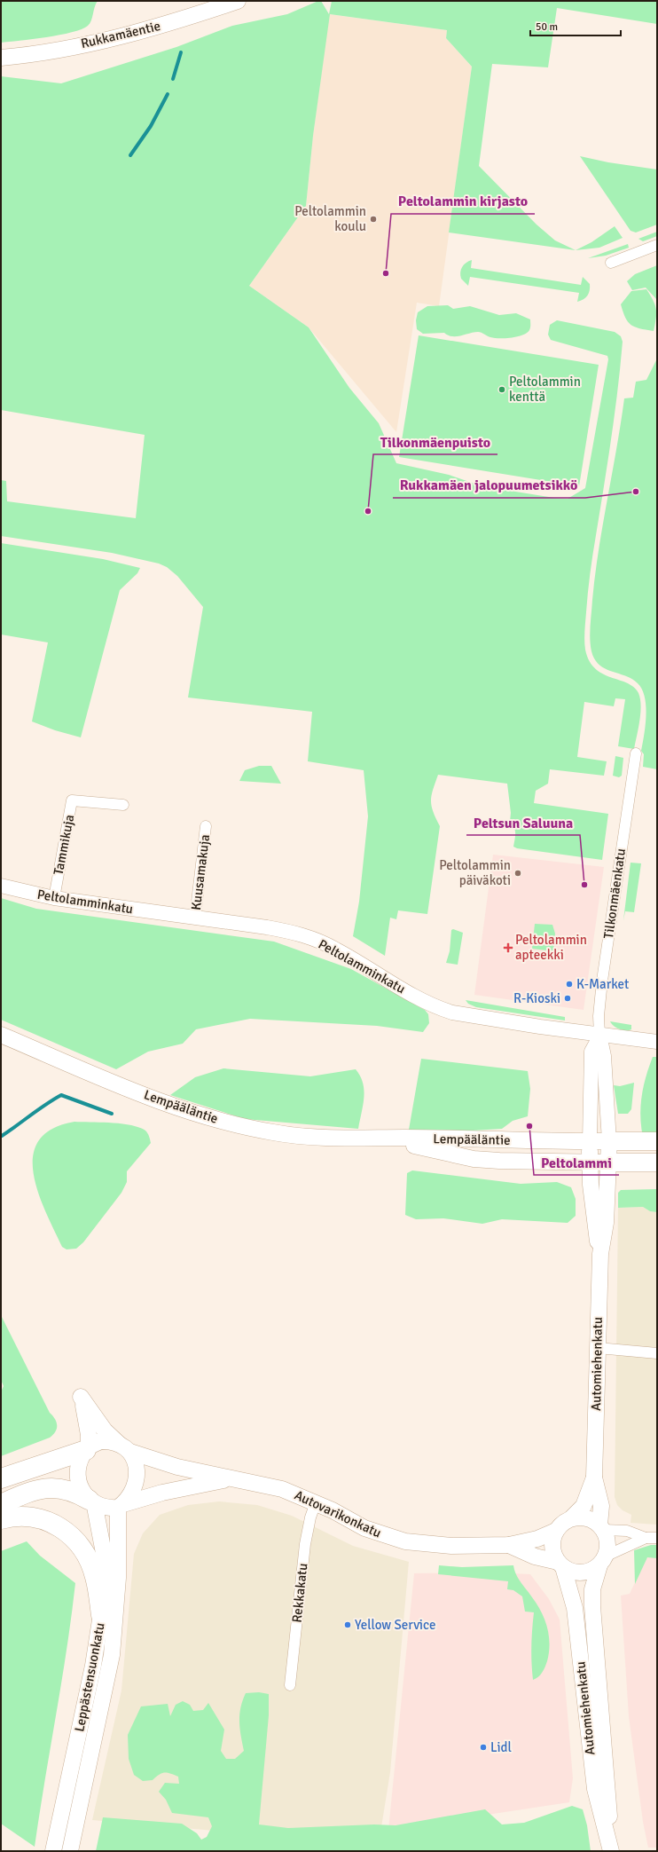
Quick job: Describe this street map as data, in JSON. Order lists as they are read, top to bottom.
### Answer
{
  "streets": {
    "main road": [
      "Rukkamäentie",
      "Tilkonmäenkatu",
      "Lempääläntie",
      "Automiehenkatu",
      "Autovarikonkatu",
      "Leppästensuonkatu"
    ],
    "street": [
      "Tammikuja",
      "Kuusamakuja",
      "Peltolamminkatu",
      "Rekkakatu"
    ]
  },
  "crossings": [
    ["Tammikuja", "Peltolamminkatu"],
    ["Kuusamakuja", "Peltolamminkatu"],
    ["Tilkonmäenkatu", "Peltolamminkatu"],
    ["Tilkonmäenkatu", "Lempääläntie"],
    ["Tilkonmäenkatu", "Automiehenkatu"],
    ["Lempääläntie", "Automiehenkatu"],
    ["Automiehenkatu", "Autovarikonkatu"],
    ["Autovarikonkatu", "Rekkakatu"],
    ["Autovarikonkatu", "Leppästensuonkatu"]
  ],
  "places": {
    "other": [
      "Peltolammin koulu",
      "Peltolammin kirjasto",
      "Peltolammin kenttä",
      "Rukkamäen jalopuumetsikkö",
      "Tilkonmäenpuisto",
      "Peltolammin päiväkoti",
      "Peltsun Saluuna",
      "K-Market",
      "R-Kioski",
      "Peltolammi",
      "Yellow Service",
      "Lidl"
    ],
    "health": ["Peltolammin apteekki"]
  },
  "scale_bar": "50 m"
}
